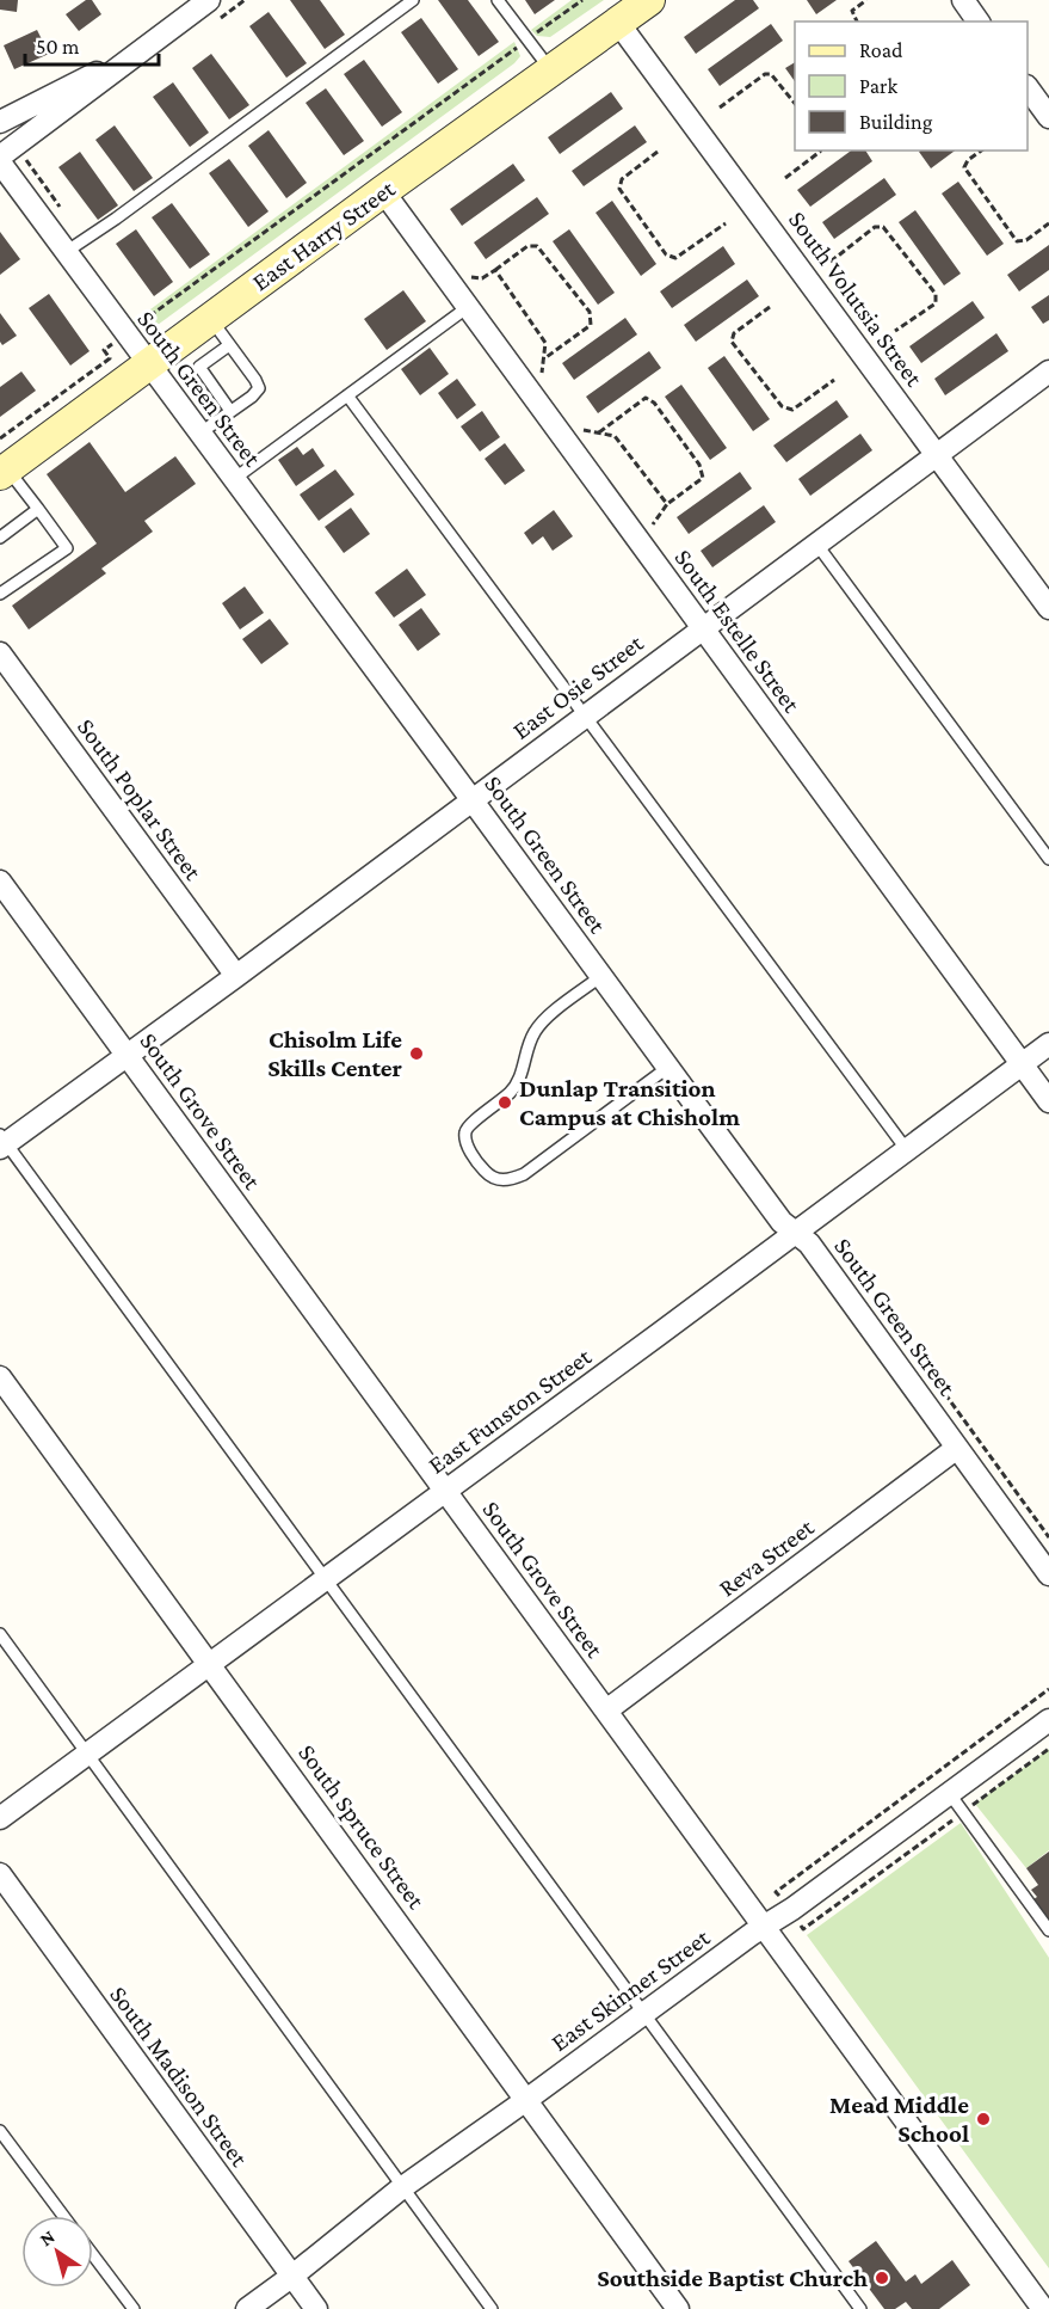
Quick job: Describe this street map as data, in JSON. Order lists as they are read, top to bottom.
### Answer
{
  "streets": {
    "main road": ["East Harry Street"],
    "street": [
      "South Volutsia Street",
      "South Green Street",
      "South Estelle Street",
      "East Osie Street",
      "South Poplar Street",
      "South Grove Street",
      "East Funston Street",
      "Reva Street",
      "South Spruce Street",
      "East Skinner Street",
      "South Madison Street"
    ]
  },
  "crossings": [
    ["East Harry Street", "South Volutsia Street"],
    ["East Harry Street", "South Green Street"],
    ["East Harry Street", "South Estelle Street"],
    ["South Volutsia Street", "East Osie Street"],
    ["South Green Street", "East Osie Street"],
    ["South Green Street", "East Funston Street"],
    ["South Green Street", "Reva Street"],
    ["South Estelle Street", "East Osie Street"],
    ["South Estelle Street", "East Funston Street"],
    ["East Osie Street", "South Poplar Street"],
    ["East Osie Street", "South Grove Street"],
    ["South Grove Street", "East Funston Street"],
    ["South Grove Street", "Reva Street"],
    ["South Grove Street", "East Skinner Street"],
    ["East Funston Street", "South Spruce Street"],
    ["South Spruce Street", "East Skinner Street"],
    ["East Skinner Street", "South Madison Street"]
  ],
  "places": [
    "Chisolm Life Skills Center",
    "Dunlap Transition Campus at Chisholm",
    "Mead Middle School",
    "Southside Baptist Church"
  ],
  "legend": ["Road", "Park", "Building"],
  "scale_bar": "50 m",
  "north": "top left"
}
